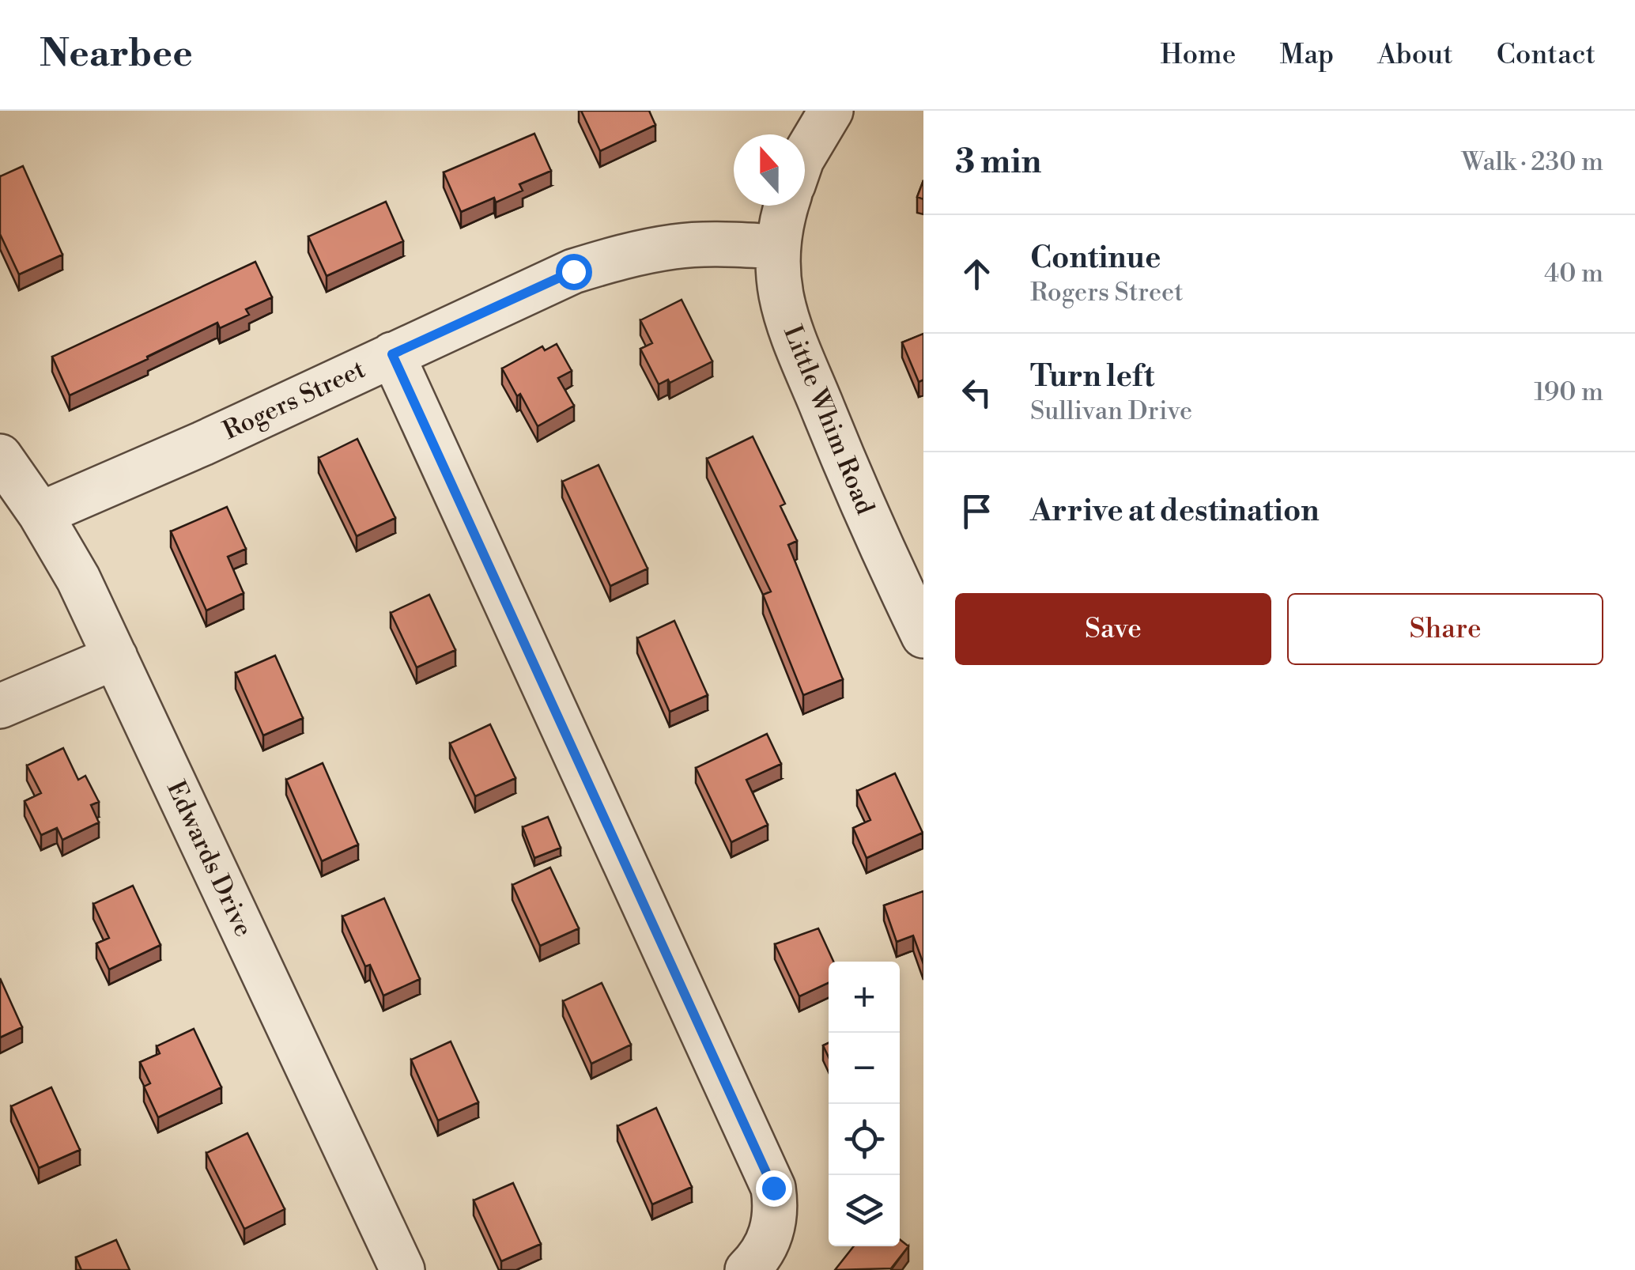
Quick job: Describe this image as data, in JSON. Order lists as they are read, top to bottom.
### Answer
{
  "streets": {
    "street": ["Rogers Street", "Little Whim Road", "Edwards Drive"]
  },
  "crossings": [
    ["Rogers Street", "Little Whim Road"],
    ["Rogers Street", "Edwards Drive"]
  ],
  "north": "top",
  "page": {
    "header": "Nearbee",
    "nav": [
      "Home",
      "Map",
      "About",
      "Contact"
    ],
    "heading": ["3 min", "Walk · 230 m"],
    "list": [
      ["Continue", "Rogers Street", "40 m"],
      ["Turn left", "Sullivan Drive", "190 m"],
      "Arrive at destination"
    ],
    "buttons": ["Save", "Share"],
    "map_buttons": ["+", "−"]
  }
}
